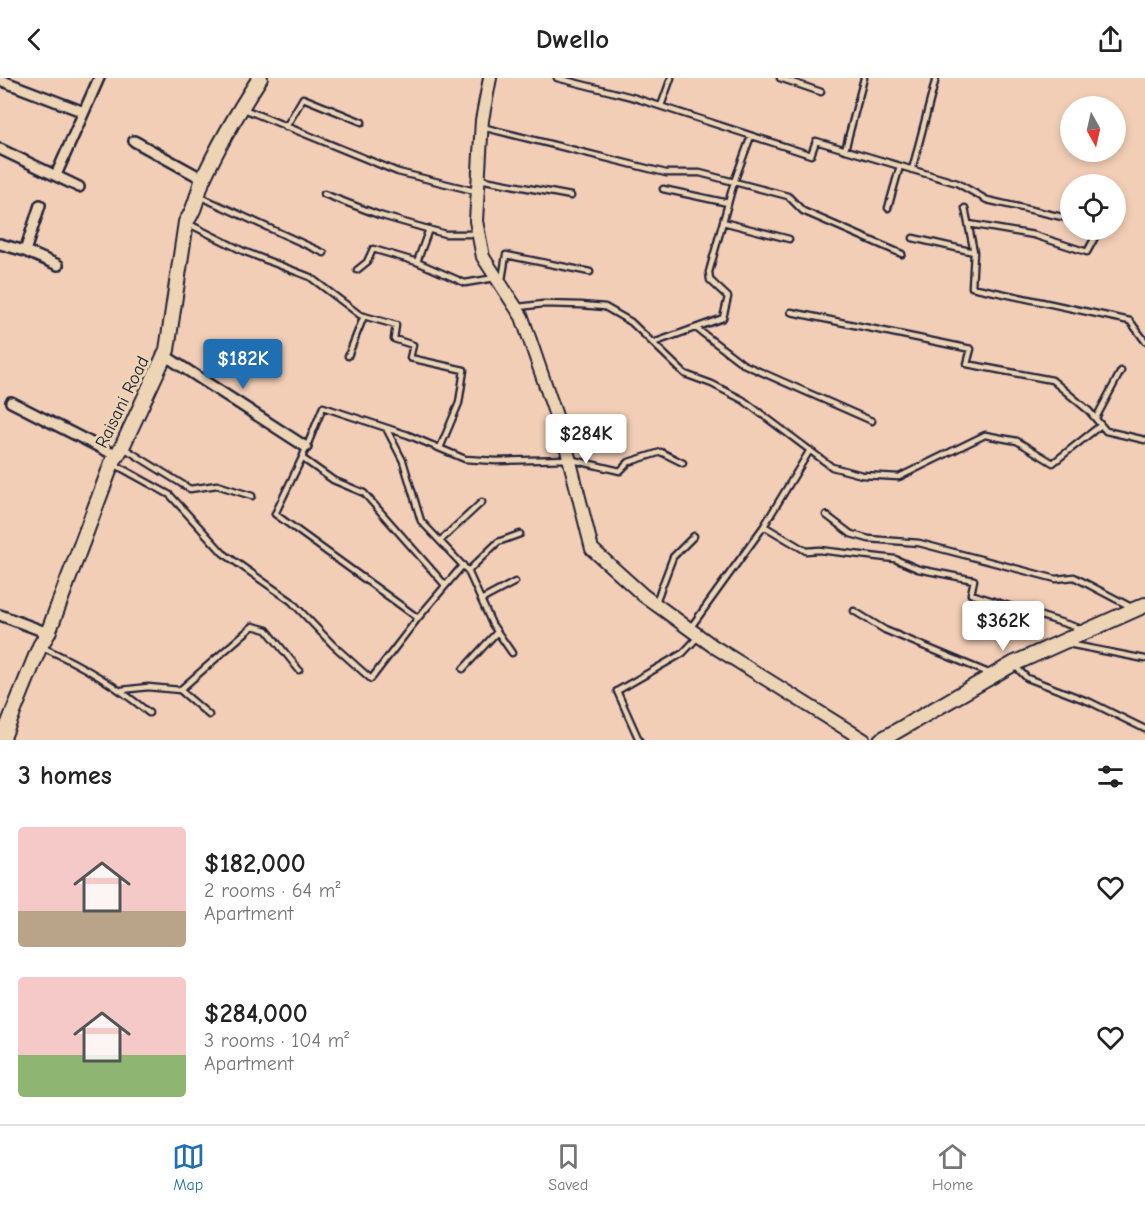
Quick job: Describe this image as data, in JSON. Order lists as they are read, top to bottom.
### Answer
{
  "streets": {
    "main road": ["Raisani Road"]
  },
  "north": "bottom",
  "page": {
    "header": "Dwello",
    "price": ["$182K", "$284K", "$362K"],
    "heading": "3 homes",
    "list": [
      {
        "name": "$182,000",
        "note": "2 rooms · 64 m² · Apartment"
      },
      {
        "name": "$284,000",
        "note": "3 rooms · 104 m² · Apartment"
      }
    ],
    "tabs": ["Map", "Saved", "Home"]
  }
}
